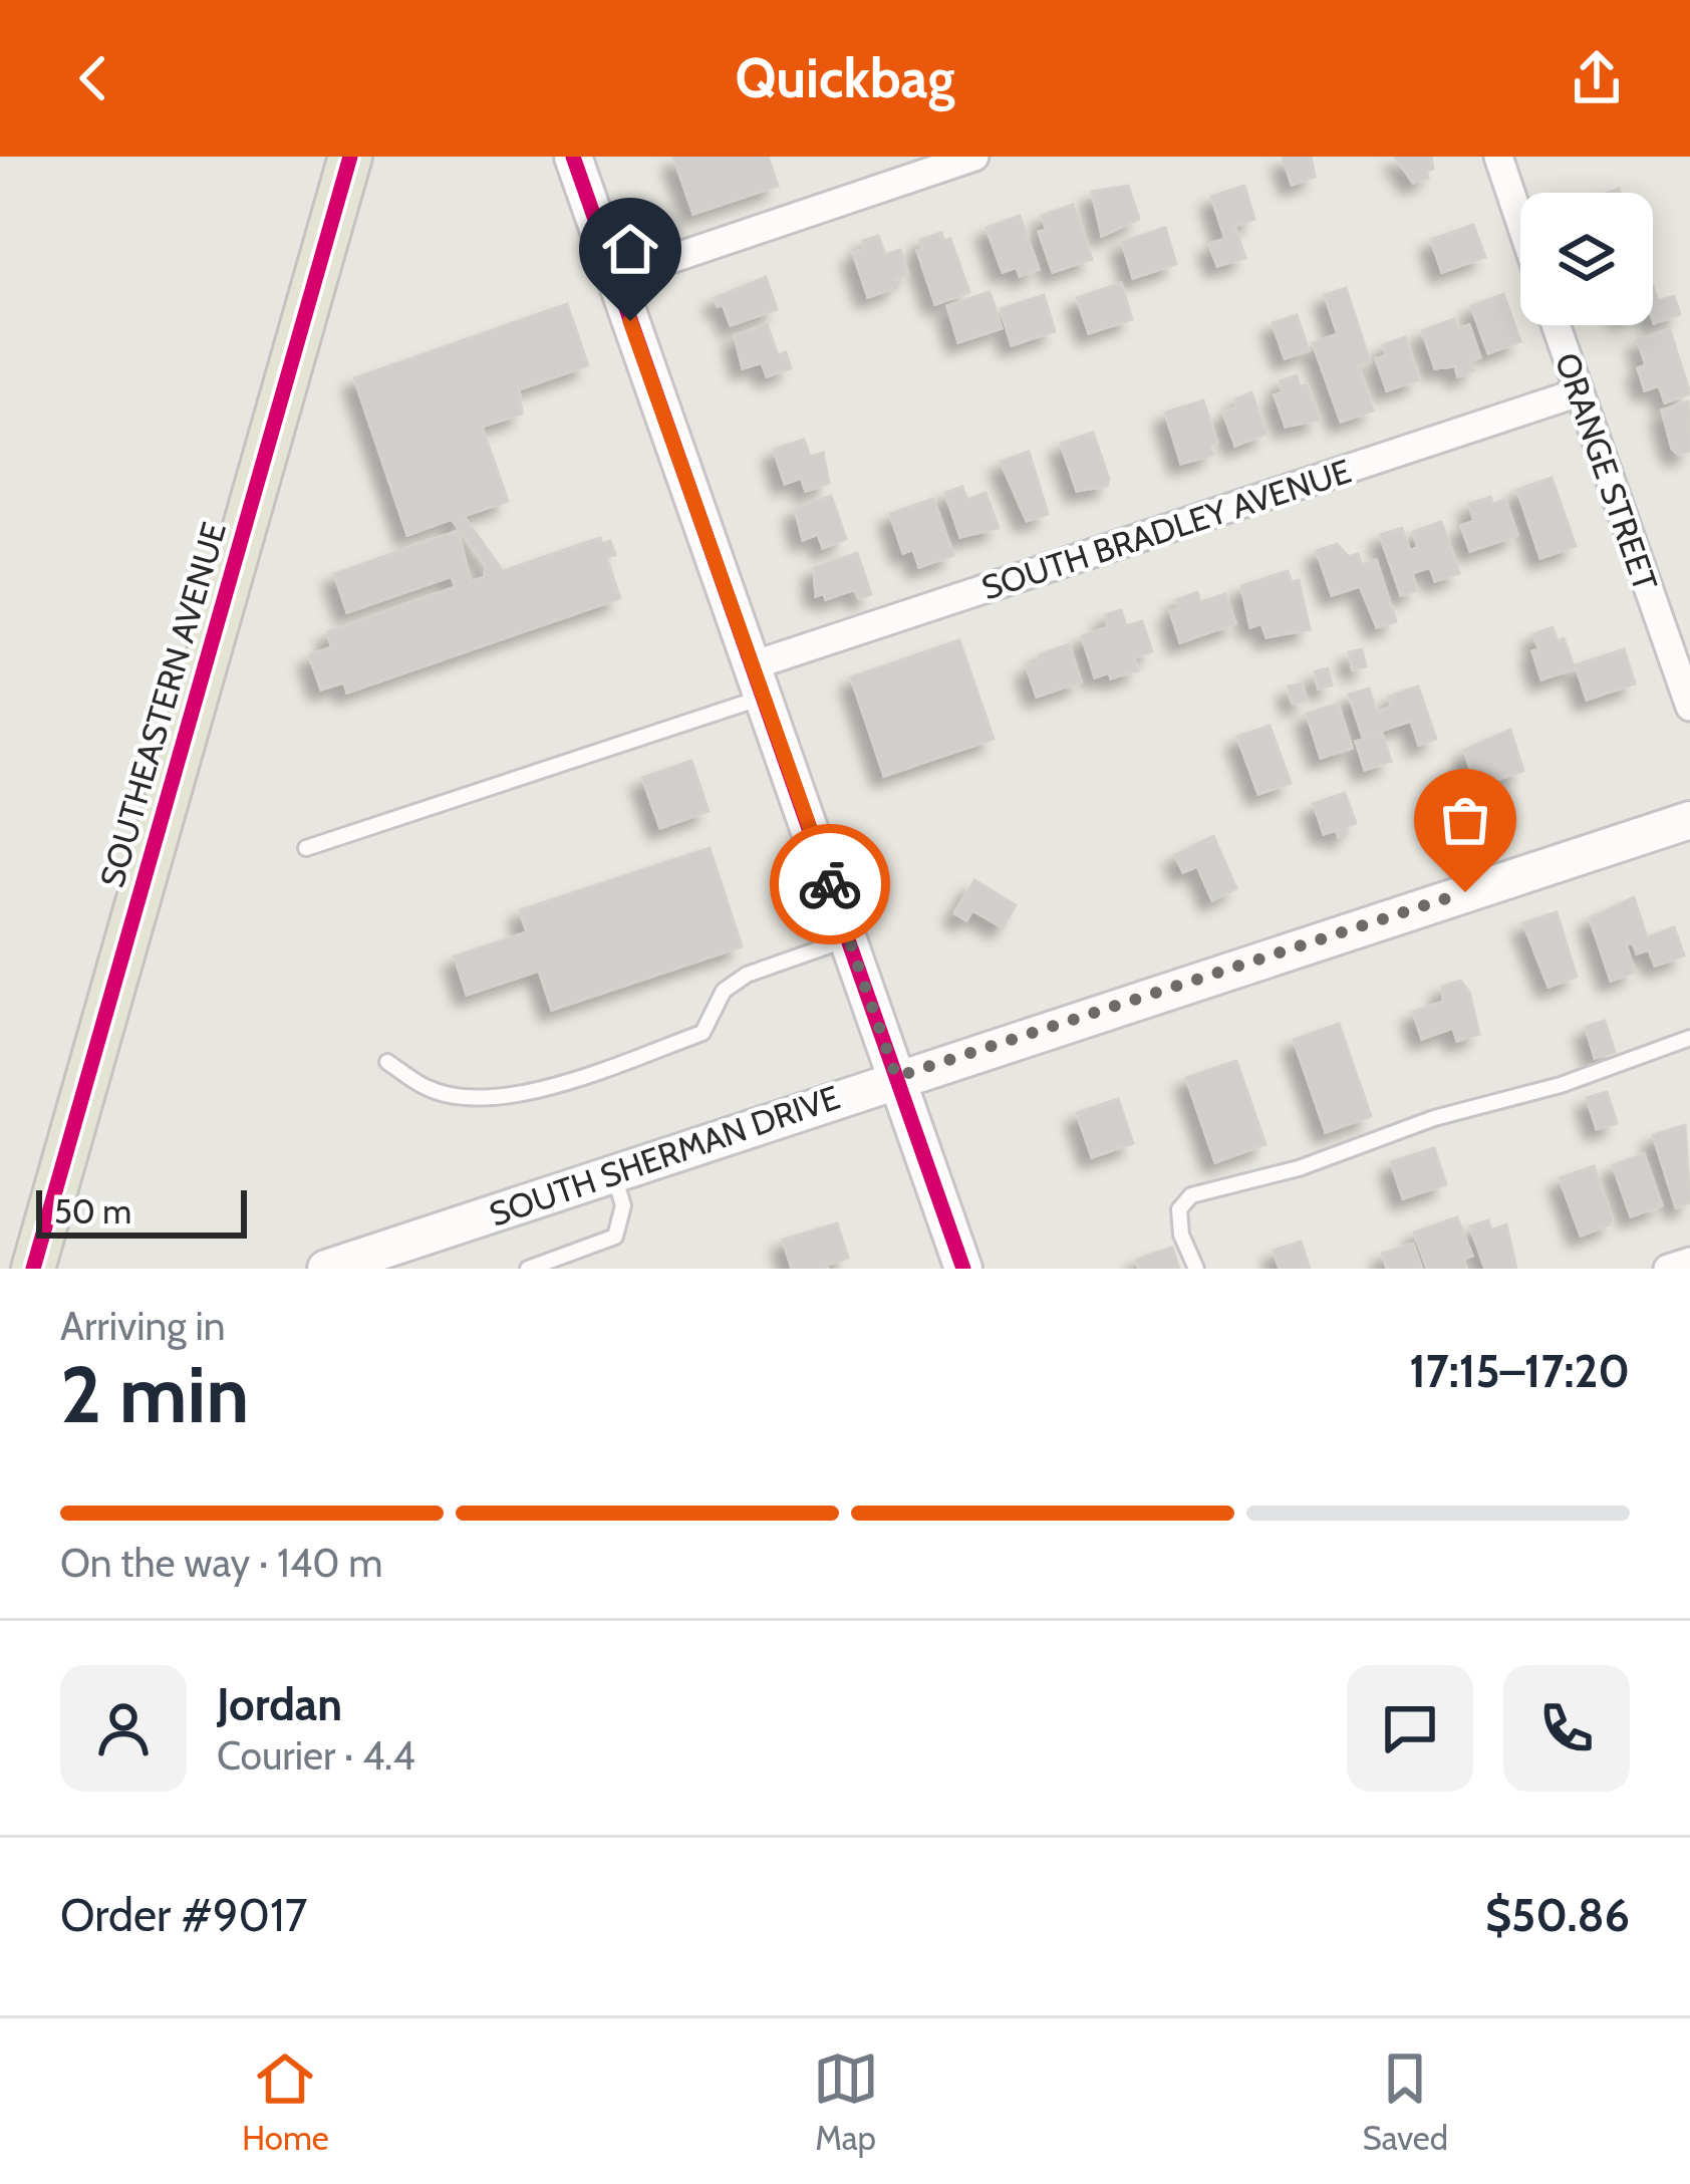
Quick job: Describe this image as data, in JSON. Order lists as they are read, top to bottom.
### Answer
{
  "streets": {
    "main road": ["SOUTHEASTERN AVENUE", "SOUTH SHERMAN DRIVE"],
    "street": ["ORANGE STREET", "SOUTH BRADLEY AVENUE"]
  },
  "crossings": [
    ["ORANGE STREET", "SOUTH BRADLEY AVENUE"]
  ],
  "scale_bar": "50 m",
  "page": {
    "header": "Quickbag",
    "scale": "50 m",
    "heading": ["2 min", "Arriving in", "17:15–17:20"],
    "panel": [
      "Jordan",
      "Courier · 4.4",
      "Order #9017",
      "$50.86"
    ],
    "bar": "On the way · 140 m",
    "tabs": ["Home", "Map", "Saved"]
  }
}
